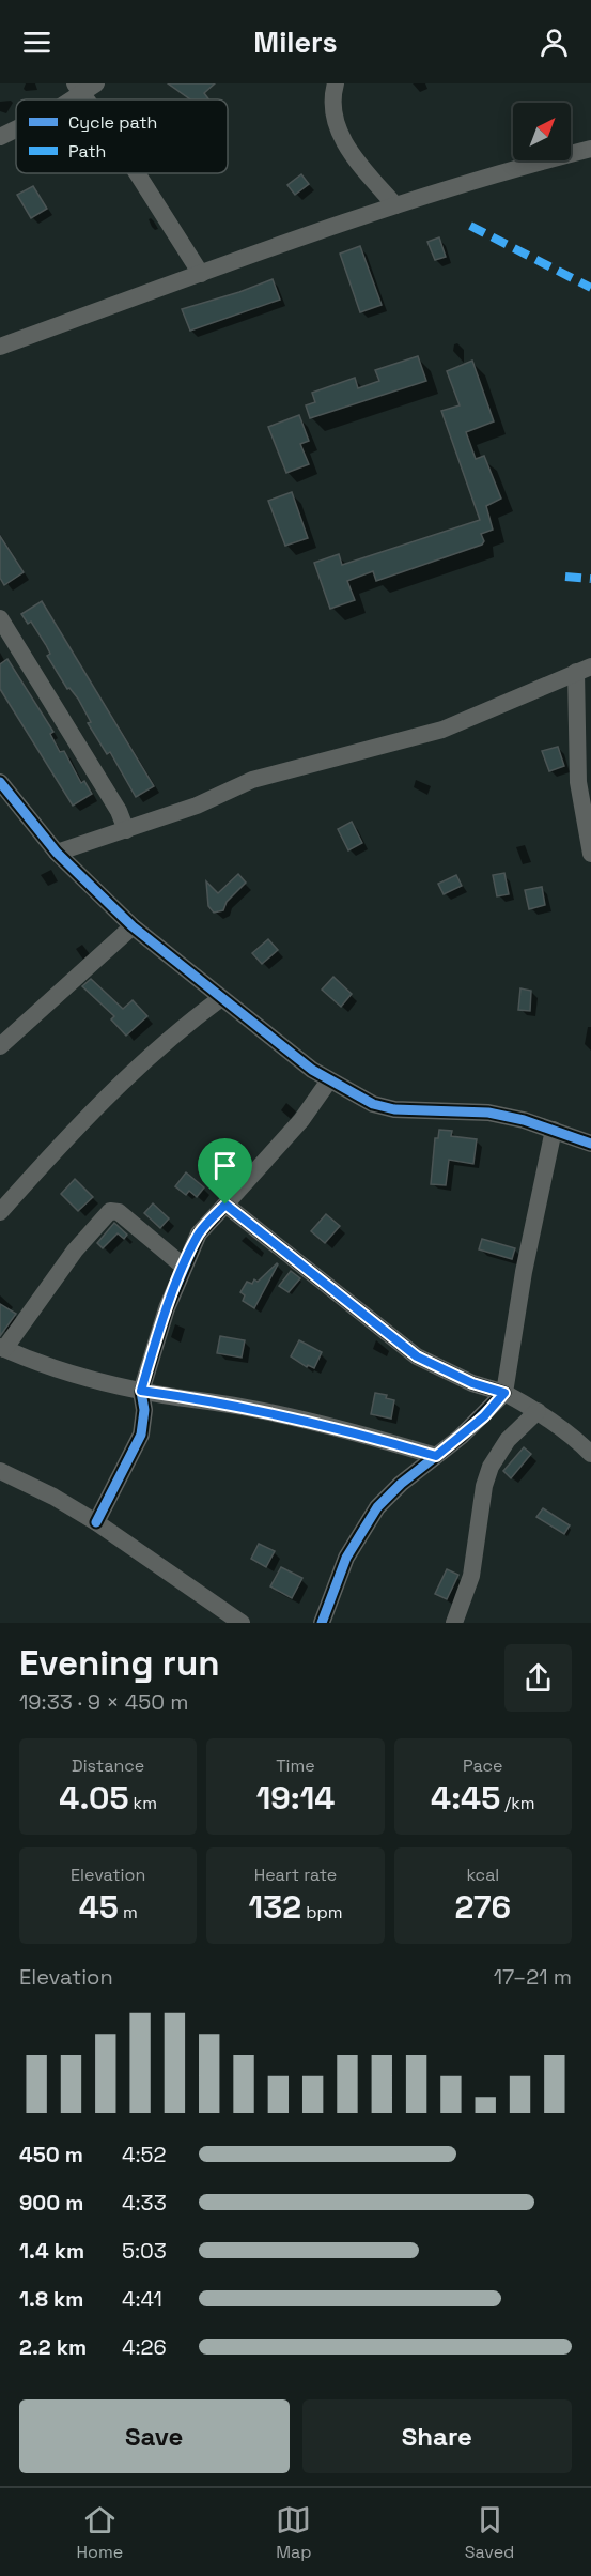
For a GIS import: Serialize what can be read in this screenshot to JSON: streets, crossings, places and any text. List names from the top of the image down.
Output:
{
  "legend": ["Cycle path", "Path"],
  "north": "top right",
  "page": {
    "header": "Milers",
    "heading": ["Evening run", "19:33 · 9 × 450 m"],
    "stats": [
      ["Distance", "4.05 km"],
      ["Time", "19:14"],
      ["Pace", "4:45 /km"],
      ["Elevation", "45 m"],
      ["Heart rate", "132 bpm"],
      ["kcal", "276"]
    ],
    "chart": ["Elevation", "17–21 m"],
    "list": [
      {
        "name": "450 m",
        "note": "4:52"
      },
      {
        "name": "900 m",
        "note": "4:33"
      },
      {
        "name": "1.4 km",
        "note": "5:03"
      },
      {
        "name": "1.8 km",
        "note": "4:41"
      },
      {
        "name": "2.2 km",
        "note": "4:26"
      }
    ],
    "buttons": ["Save", "Share"],
    "tabs": ["Home", "Map", "Saved"]
  }
}
